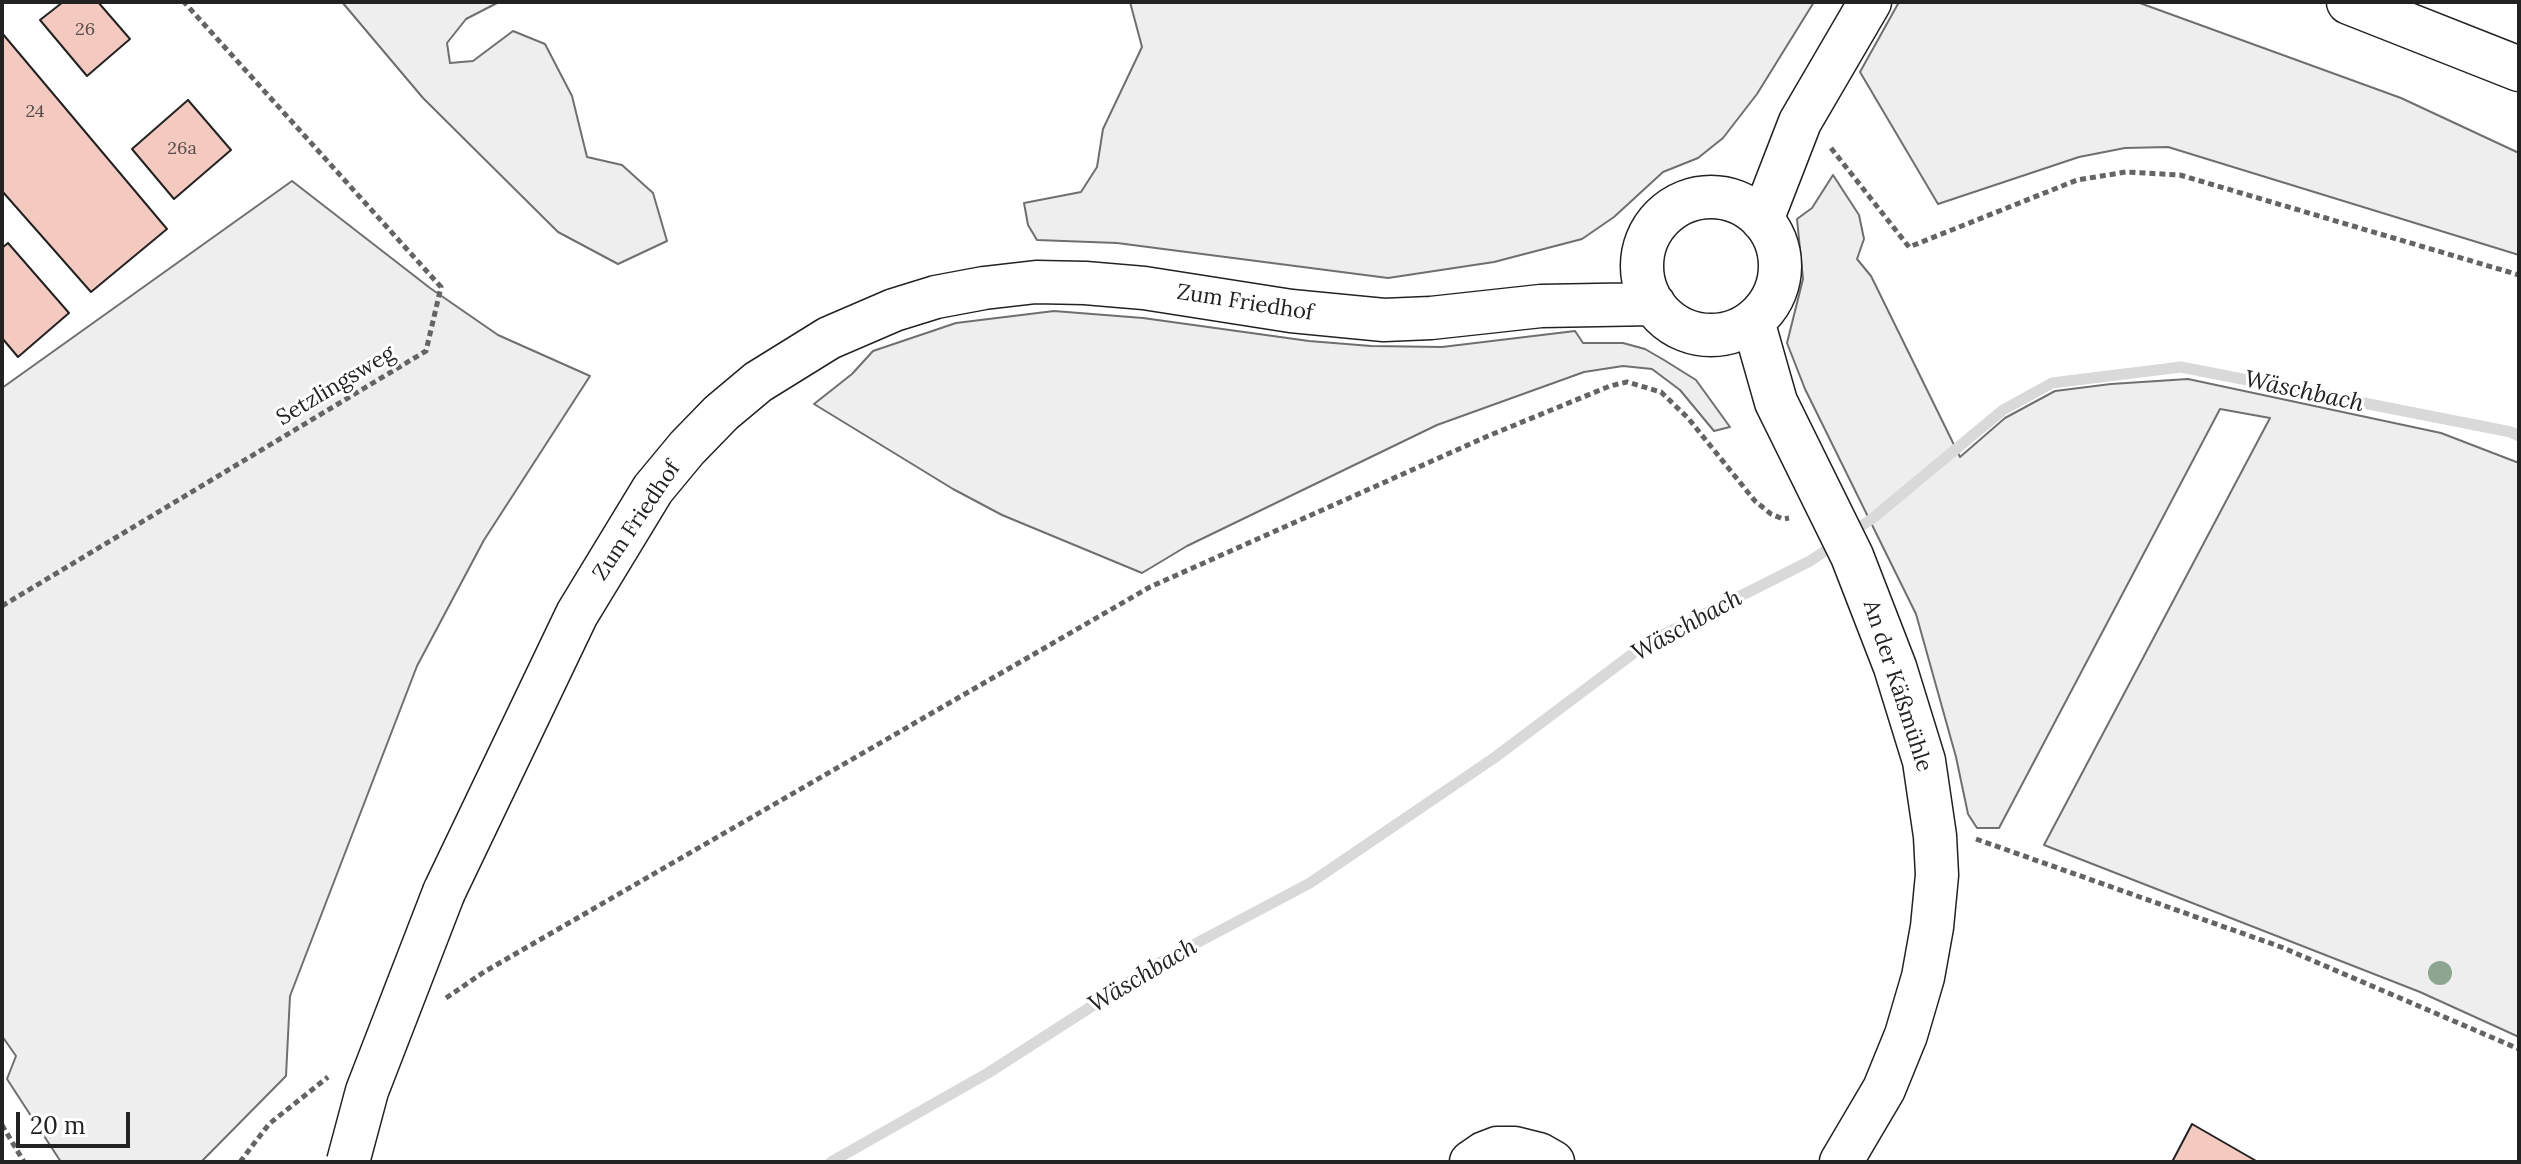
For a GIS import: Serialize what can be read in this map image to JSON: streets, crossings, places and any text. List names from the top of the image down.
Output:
{
  "streets": {
    "street": ["Zum Friedhof", "An der Käßmühle"],
    "path": ["Setzlingsweg"]
  },
  "crossings": [
    ["Zum Friedhof", "An der Käßmühle"]
  ],
  "water": ["Wäschbach"],
  "house_numbers": ["26", "24", "26a"],
  "scale_bar": "20 m"
}
